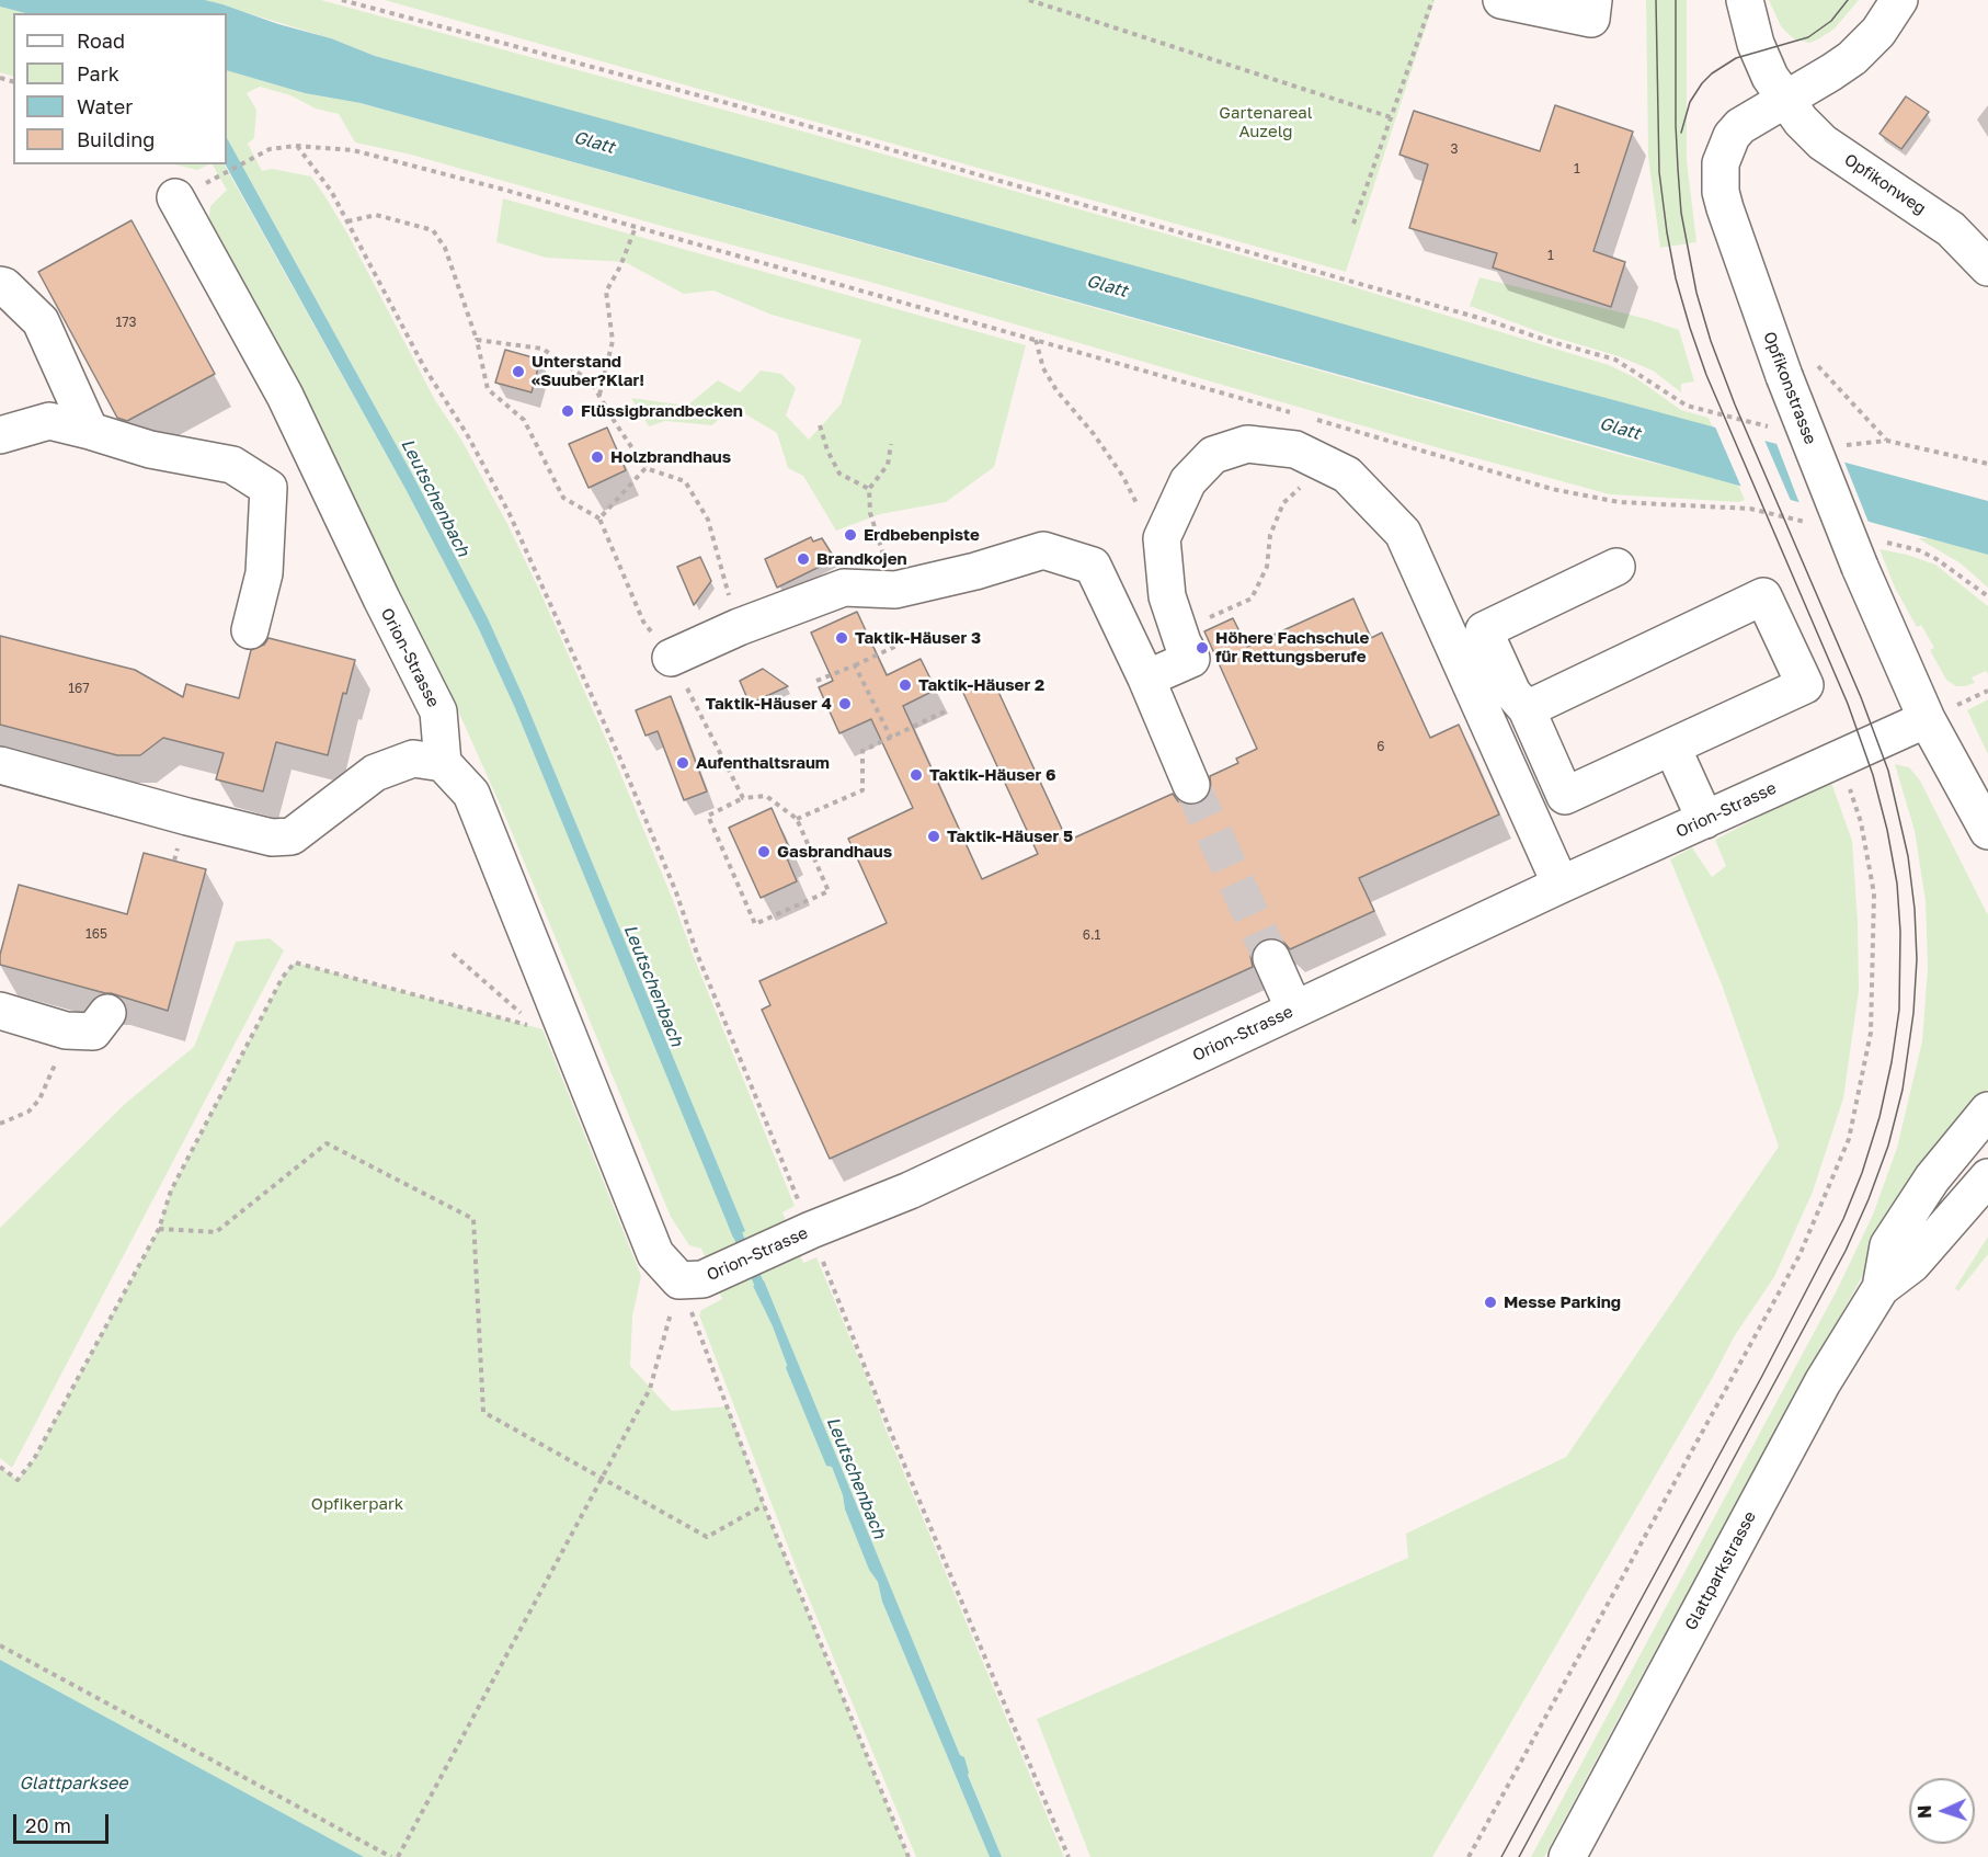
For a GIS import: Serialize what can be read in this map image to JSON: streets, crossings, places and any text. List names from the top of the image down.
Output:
{
  "streets": {
    "street": [
      "Opfikonweg",
      "Opfikonstrasse",
      "Orion-Strasse",
      "Glattparkstrasse"
    ]
  },
  "crossings": [
    ["Opfikonweg", "Opfikonstrasse"],
    ["Opfikonstrasse", "Orion-Strasse"]
  ],
  "water": ["Glatt", "Leutschenbach", "Glattparksee"],
  "parks": ["Gartenareal Auzelg", "Opfikerpark"],
  "places": [
    "Unterstand «Suuber?Klar!",
    "Flüssigbrandbecken",
    "Holzbrandhaus",
    "Erdbebenpiste",
    "Brandkojen",
    "Taktik-Häuser 3",
    "Höhere Fachschule für Rettungsberufe",
    "Taktik-Häuser 2",
    "Taktik-Häuser 4",
    "Aufenthaltsraum",
    "Taktik-Häuser 6",
    "Taktik-Häuser 5",
    "Gasbrandhaus",
    "Messe Parking"
  ],
  "house_numbers": [
    "3",
    "1",
    "1",
    "173",
    "167",
    "6",
    "165",
    "6.1"
  ],
  "legend": [
    "Road",
    "Park",
    "Water",
    "Building"
  ],
  "scale_bar": "20 m",
  "north": "left"
}
